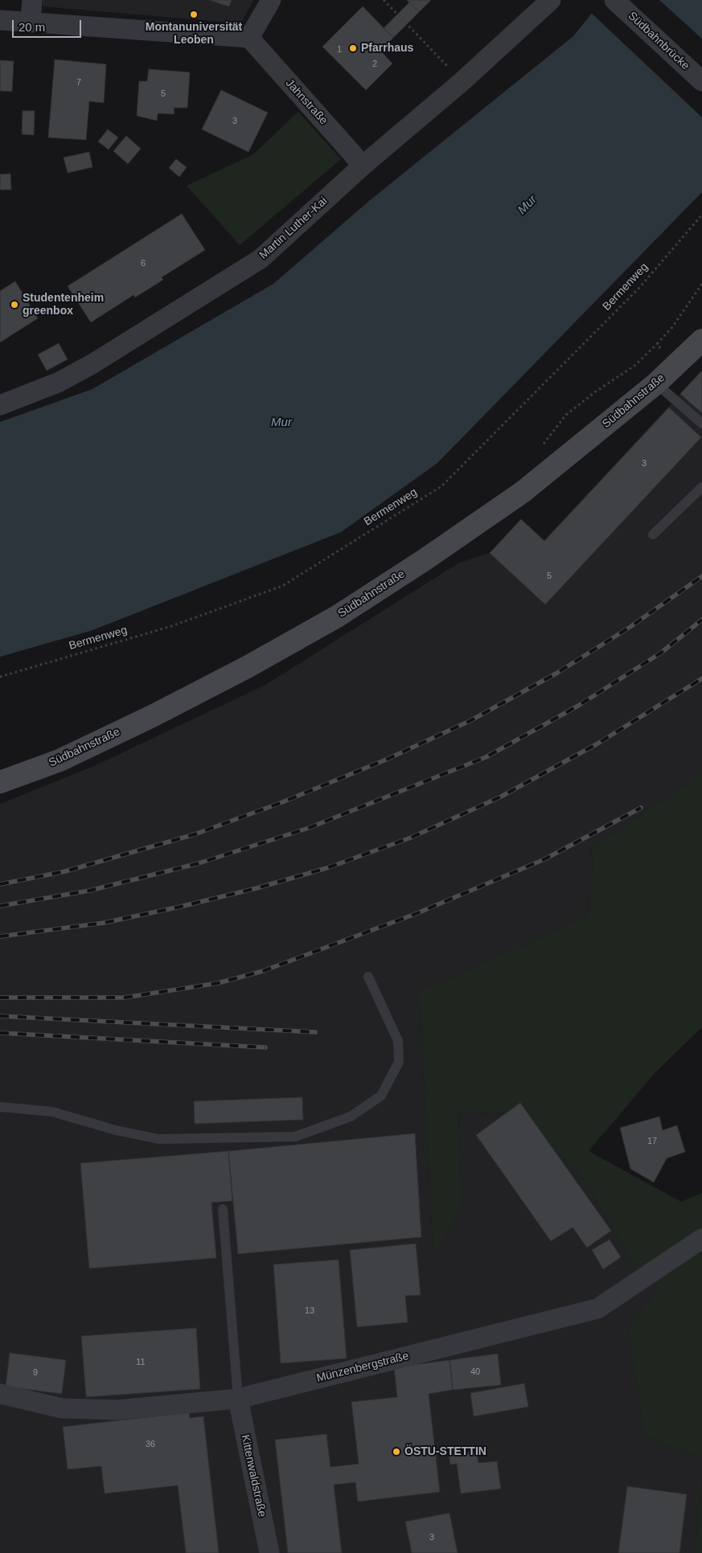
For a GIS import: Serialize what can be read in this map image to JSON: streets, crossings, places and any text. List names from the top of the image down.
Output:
{
  "streets": {
    "main road": ["Südbahnstraße"],
    "street": [
      "Südbahnbrücke",
      "Jahnstraße",
      "Martin Luther-Kai",
      "Münzenbergstraße",
      "Kittenwaldstraße"
    ],
    "path": ["Bermenweg"]
  },
  "crossings": [
    ["Jahnstraße", "Martin Luther-Kai"],
    ["Münzenbergstraße", "Kittenwaldstraße"]
  ],
  "water": ["Mur"],
  "places": [
    "Montanuniversität Leoben",
    "Pfarrhaus",
    "Studentenheim greenbox",
    "ÖSTU-STETTIN"
  ],
  "house_numbers": [
    "1",
    "2",
    "7",
    "5",
    "3",
    "6",
    "3",
    "5",
    "17",
    "13",
    "11",
    "40",
    "9",
    "36",
    "3"
  ],
  "scale_bar": "20 m"
}
